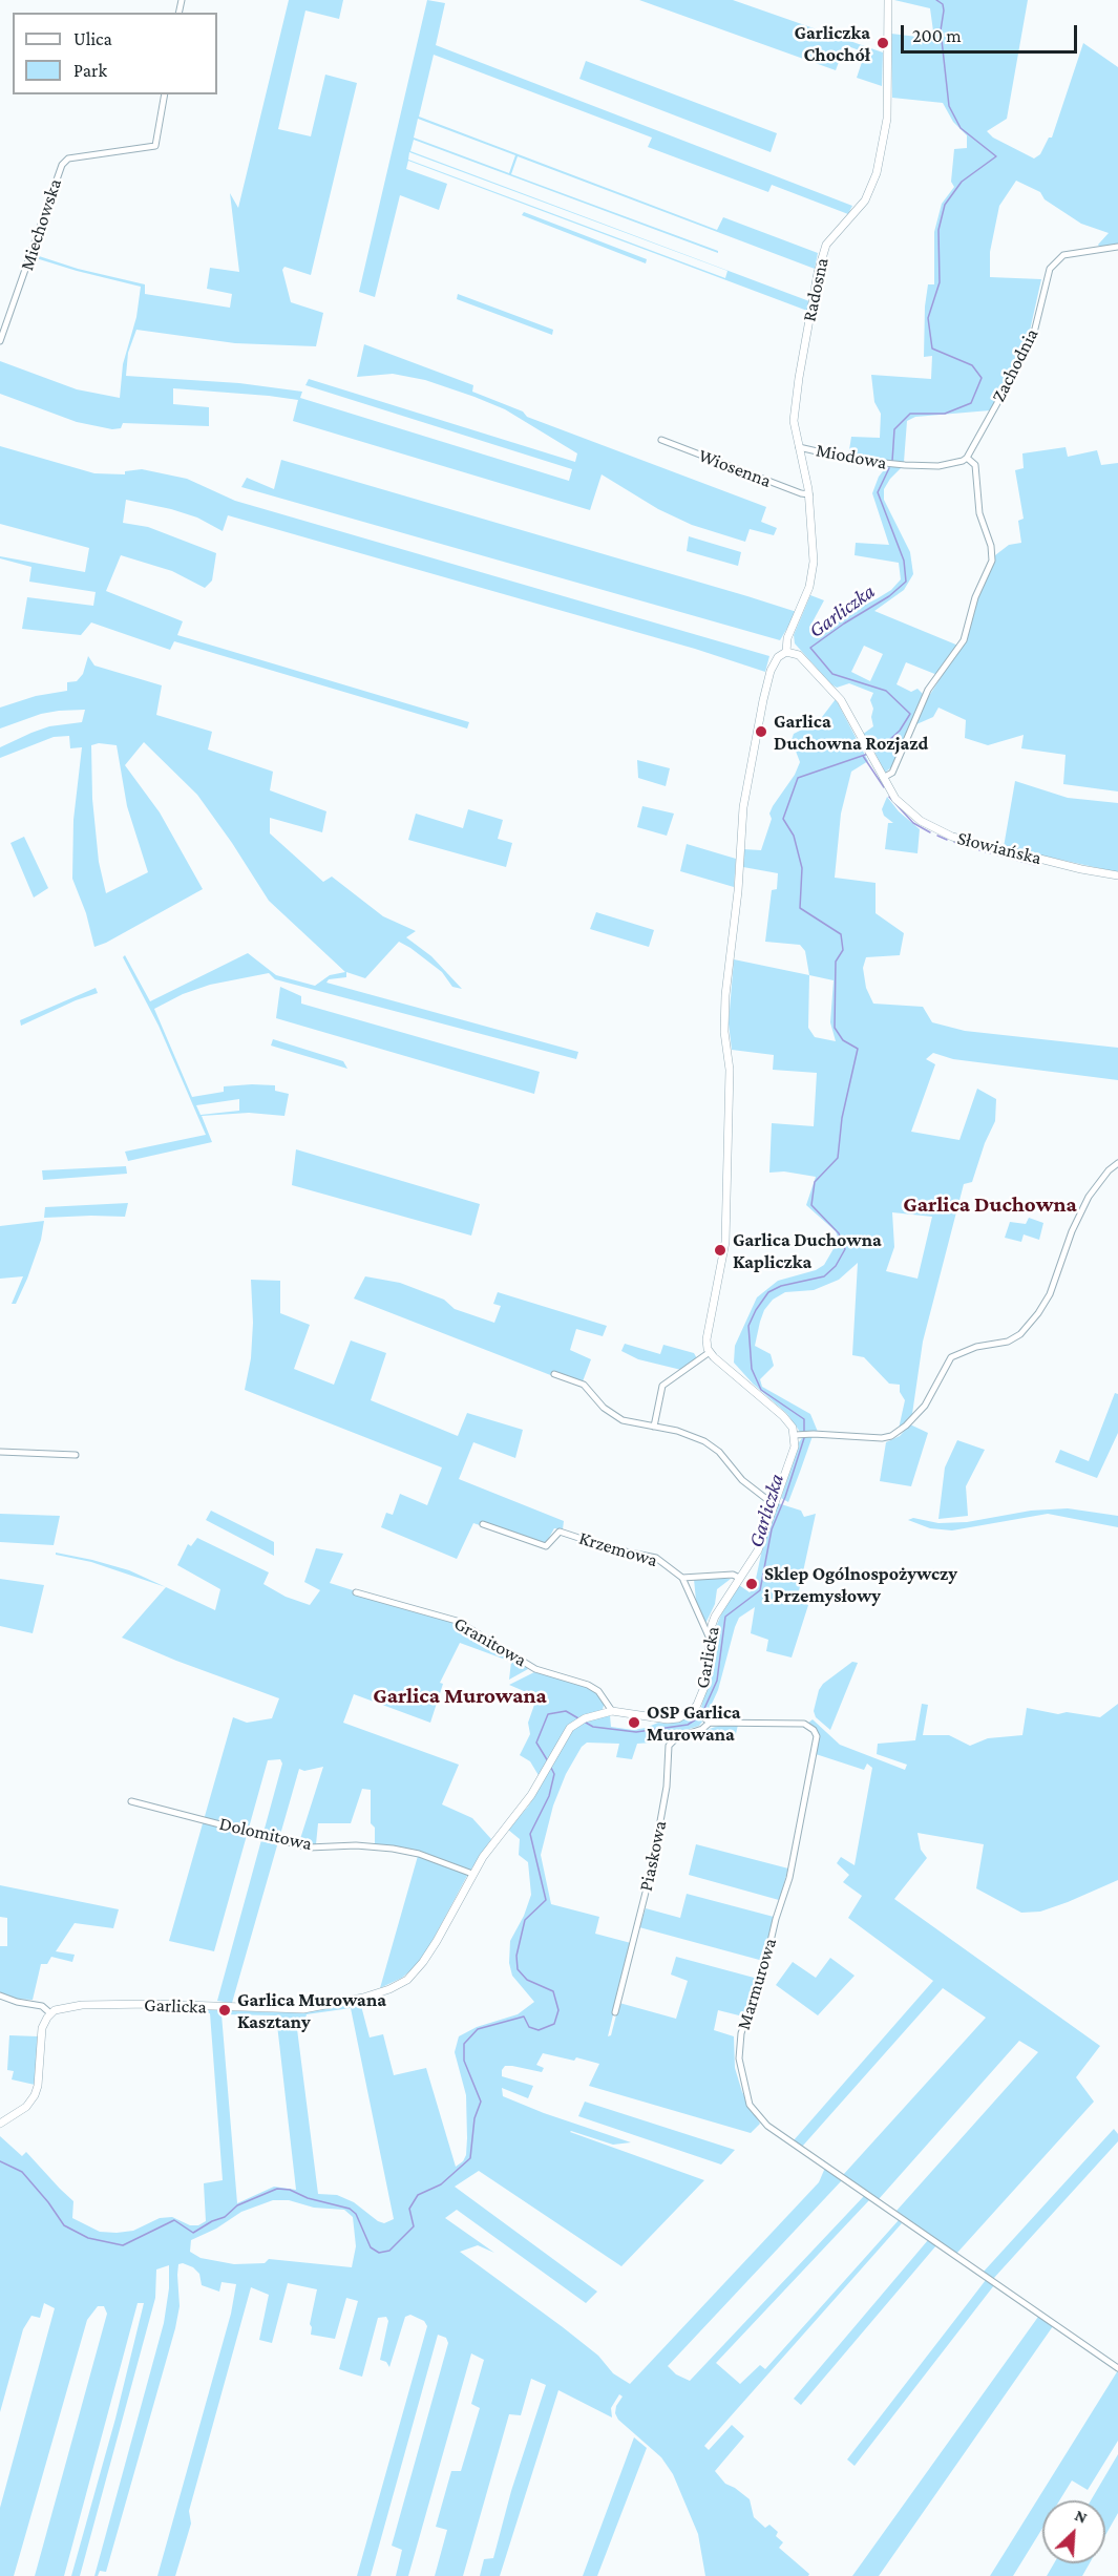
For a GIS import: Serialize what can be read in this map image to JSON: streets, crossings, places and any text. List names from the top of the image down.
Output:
{
  "streets": {
    "street": [
      "Miechowska",
      "Radosna",
      "Zachodnia",
      "Miodowa",
      "Wiosenna",
      "Słowiańska",
      "Krzemowa",
      "Granitowa",
      "Garlicka",
      "Dolomitowa",
      "Piaskowa",
      "Marmurowa"
    ]
  },
  "crossings": [
    ["Radosna", "Miodowa"],
    ["Radosna", "Wiosenna"],
    ["Radosna", "Słowiańska"],
    ["Zachodnia", "Miodowa"],
    ["Krzemowa", "Garlicka"],
    ["Granitowa", "Garlicka"],
    ["Garlicka", "Dolomitowa"],
    ["Piaskowa", "Marmurowa"]
  ],
  "districts": ["Garlica Duchowna", "Garlica Murowana"],
  "water": ["Garliczka"],
  "places": [
    "Garliczka Chochół",
    "Garlica Duchowna Rozjazd",
    "Garlica Duchowna Kapliczka",
    "Sklep Ogólnospożywczy i Przemysłowy",
    "OSP Garlica Murowana",
    "Garlica Murowana Kasztany"
  ],
  "legend": ["Ulica", "Park"],
  "scale_bar": "200 m",
  "north": "top right"
}
